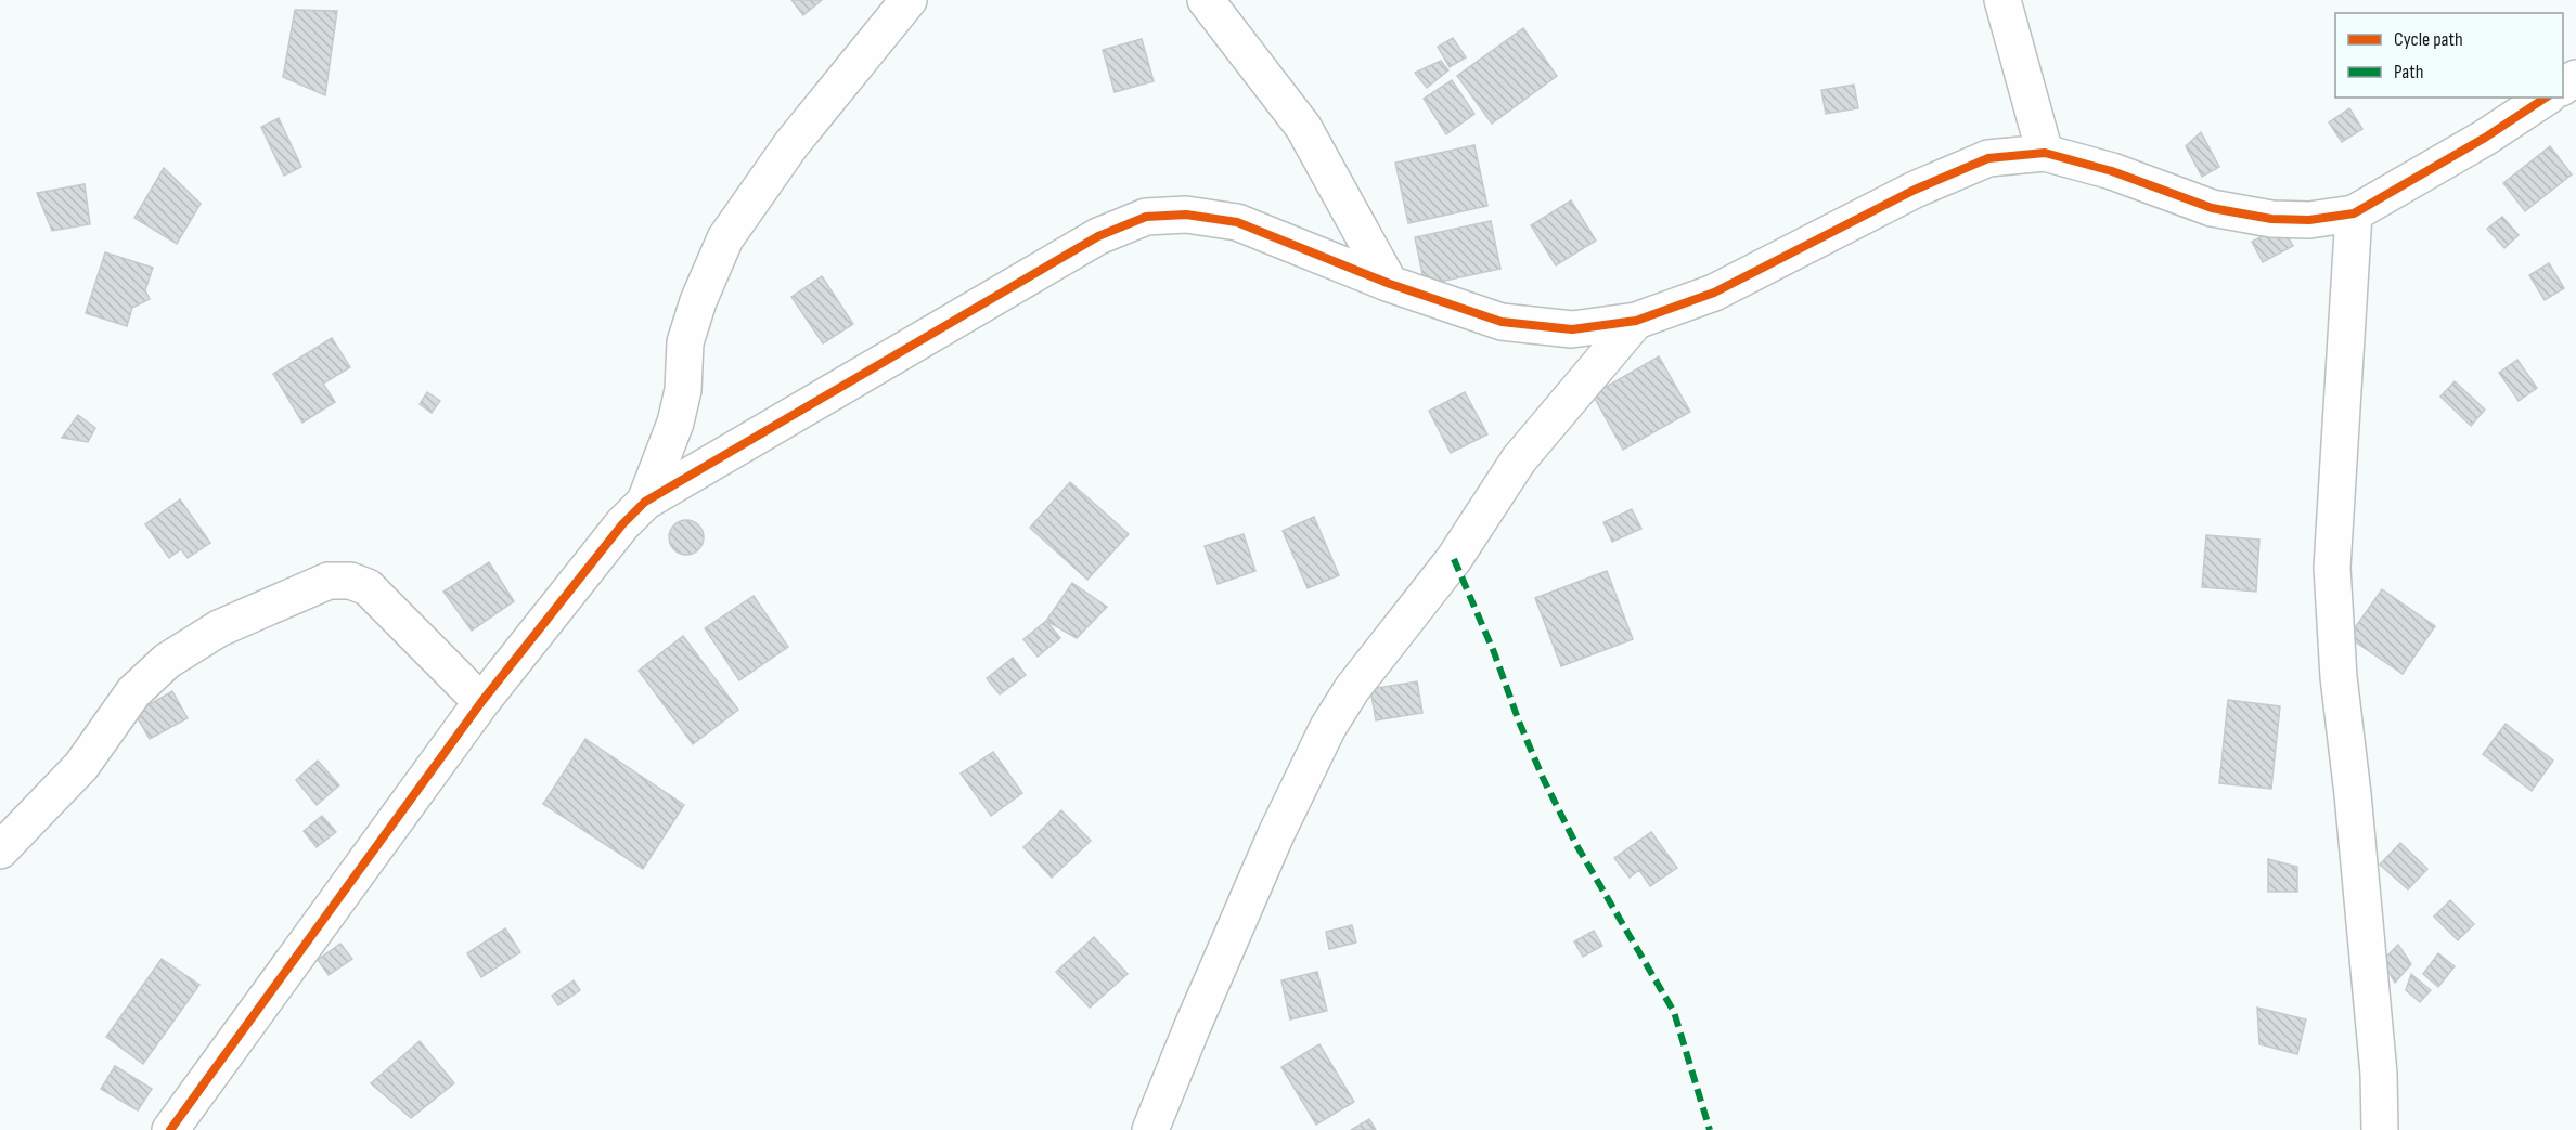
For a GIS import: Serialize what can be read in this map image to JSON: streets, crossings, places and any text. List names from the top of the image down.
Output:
{
  "legend": ["Cycle path", "Path"]
}
